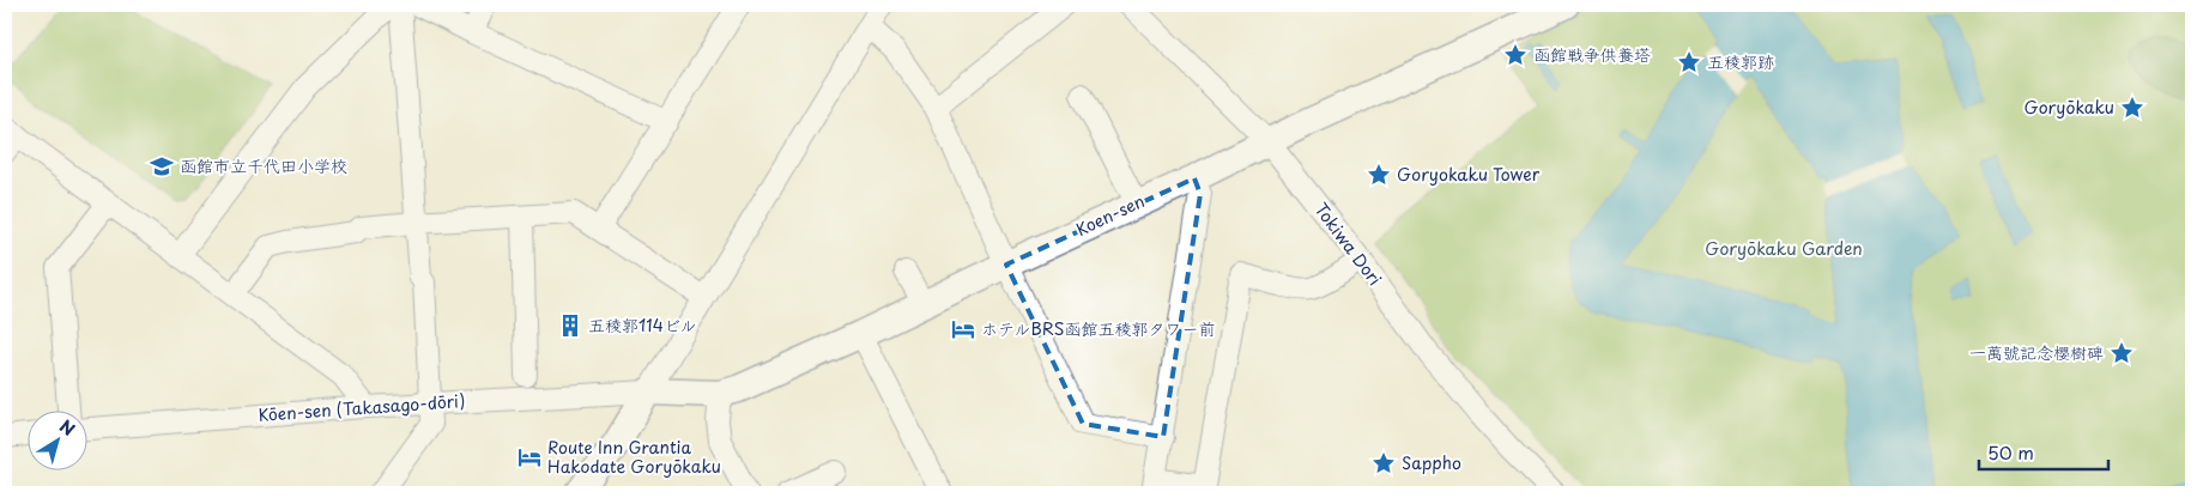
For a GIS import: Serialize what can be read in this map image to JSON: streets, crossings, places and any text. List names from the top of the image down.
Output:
{
  "streets": {
    "main road": ["Koen-sen"],
    "street": ["Tokiwa Dori", "Kōen-sen (Takasago-dōri)"]
  },
  "crossings": [
    ["Koen-sen", "Tokiwa Dori"],
    ["Koen-sen", "Kōen-sen (Takasago-dōri)"]
  ],
  "parks": ["Goryōkaku Garden"],
  "places": {
    "place": [
      "函館戦争供養塔",
      "五稜郭跡",
      "Goryōkaku",
      "Goryokaku Tower",
      "一萬號記念櫻樹碑",
      "Sappho"
    ],
    "school or university": ["函館市立千代田小学校"],
    "building": ["五稜郭114ビル"],
    "hotel": ["ホテルBRS函館五稜郭タワー前", "Route Inn Grantia Hakodate Goryōkaku"]
  },
  "scale_bar": "50 m",
  "north": "top right"
}
